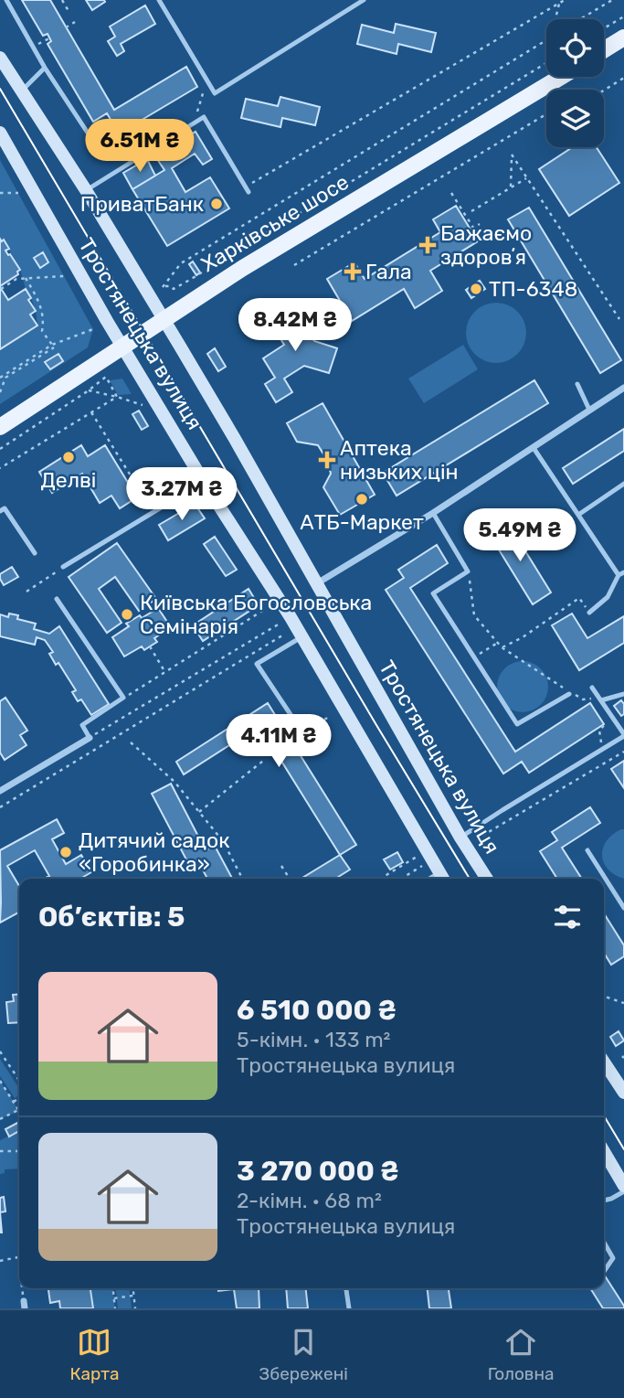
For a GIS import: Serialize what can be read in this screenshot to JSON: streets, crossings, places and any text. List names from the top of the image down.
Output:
{
  "streets": {
    "main road": ["Харківське шосе", "Тростянецька вулиця"]
  },
  "crossings": [
    ["Харківське шосе", "Тростянецька вулиця"]
  ],
  "places": {
    "other": [
      "ПриватБанк",
      "ТП-6348",
      "Делві",
      "АТБ-Маркет",
      "Київська Богословська Семінарія",
      "Дитячий садок «Горобинка»"
    ],
    "health": ["Бажаємо здоровʼя", "Гала", "Аптека низьких цін"]
  },
  "page": {
    "price": [
      "6.51M ₴",
      "8.42M ₴",
      "3.27M ₴",
      "5.49M ₴",
      "4.11M ₴"
    ],
    "heading": "Об’єктів: 5",
    "list": [
      {
        "name": "6 510 000 ₴",
        "note": "5-кімн. · 133 m² · Тростянецька вулиця"
      },
      {
        "name": "3 270 000 ₴",
        "note": "2-кімн. · 68 m² · Тростянецька вулиця"
      }
    ],
    "tabs": ["Карта", "Збережені", "Головна"]
  }
}
